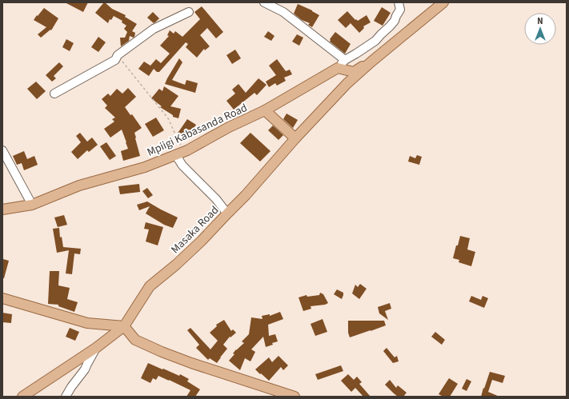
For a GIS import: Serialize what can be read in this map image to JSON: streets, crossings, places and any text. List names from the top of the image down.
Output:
{
  "streets": {
    "main road": ["Mpiigi Kabasanda Road", "Masaka Road"]
  },
  "north": "top"
}
